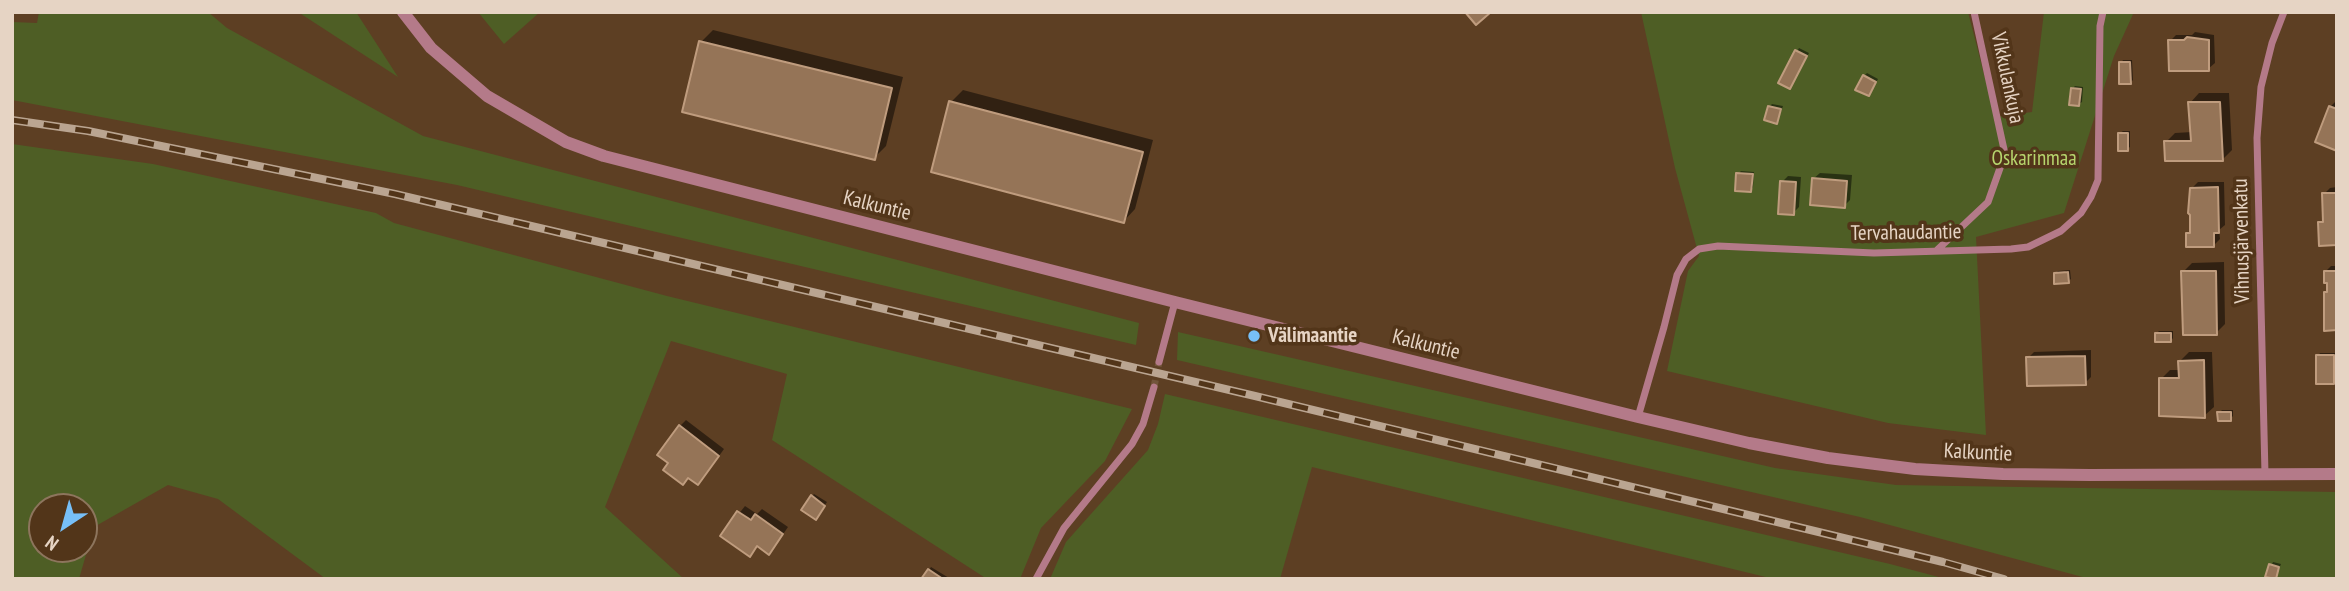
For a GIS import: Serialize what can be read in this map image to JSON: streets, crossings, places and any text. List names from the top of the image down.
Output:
{
  "streets": {
    "street": [
      "Vikkulankuja",
      "Kalkuntie",
      "Tervahaudantie",
      "Vihnusjärvenkatu"
    ]
  },
  "crossings": [
    ["Vikkulankuja", "Tervahaudantie"],
    ["Kalkuntie", "Tervahaudantie"],
    ["Kalkuntie", "Vihnusjärvenkatu"]
  ],
  "parks": ["Oskarinmaa"],
  "places": ["Välimaantie"],
  "north": "bottom left"
}
